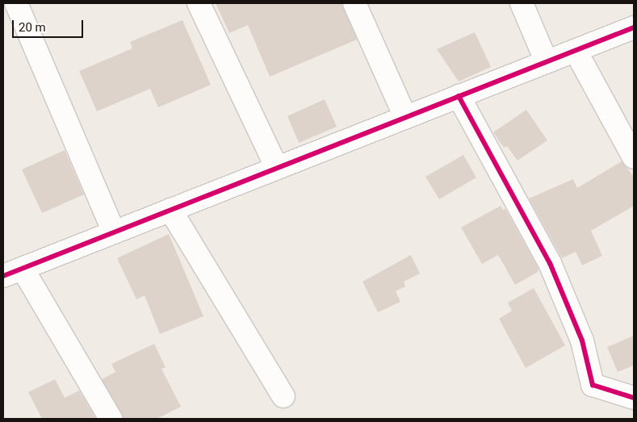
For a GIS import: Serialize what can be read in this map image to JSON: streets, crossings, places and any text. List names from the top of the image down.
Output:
{
  "scale_bar": "20 m"
}
